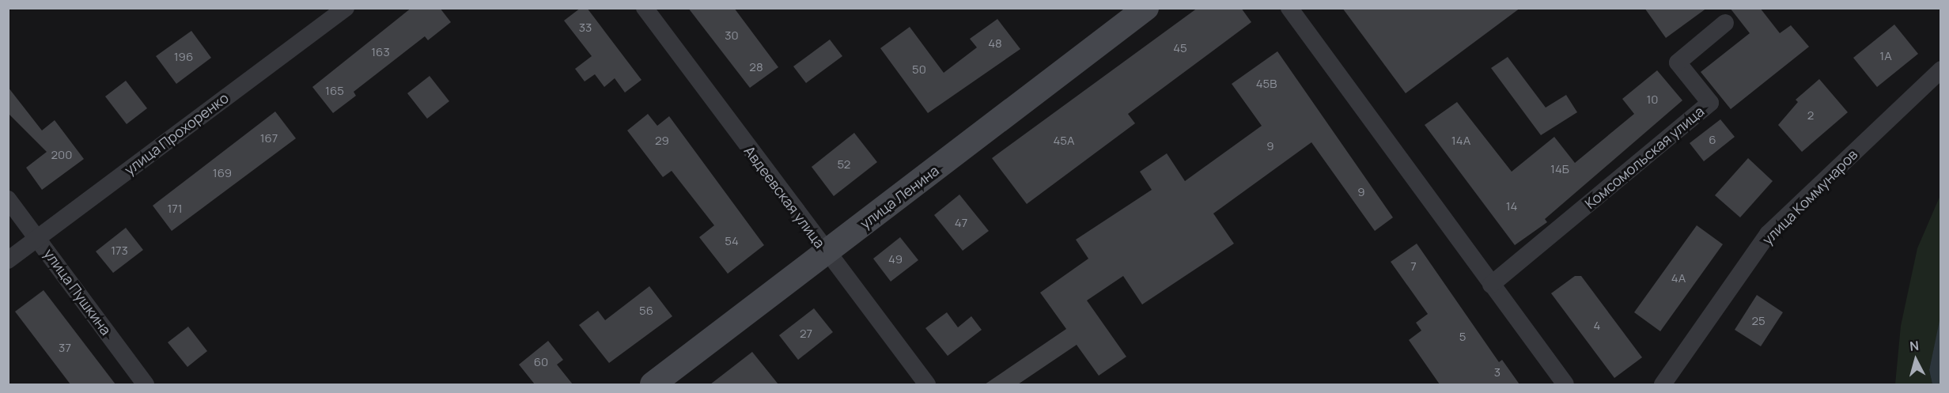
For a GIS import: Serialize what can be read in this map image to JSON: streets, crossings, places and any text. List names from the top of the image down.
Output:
{
  "streets": {
    "main road": ["улица Ленина"],
    "street": [
      "улица Прохоренко",
      "Комсомольская улица",
      "Авдеевская улица",
      "улица Коммунаров",
      "улица Пушкина"
    ]
  },
  "crossings": [
    ["улица Прохоренко", "улица Пушкина"],
    ["Авдеевская улица", "улица Ленина"]
  ],
  "house_numbers": [
    "33",
    "30",
    "48",
    "45",
    "163",
    "1А",
    "196",
    "28",
    "50",
    "45В",
    "165",
    "10",
    "2",
    "167",
    "6",
    "29",
    "45А",
    "14А",
    "9",
    "200",
    "52",
    "14Б",
    "169",
    "9",
    "14",
    "171",
    "47",
    "54",
    "173",
    "49",
    "7",
    "4А",
    "56",
    "25",
    "4",
    "27",
    "5",
    "37",
    "60",
    "3"
  ],
  "north": "top"
}
